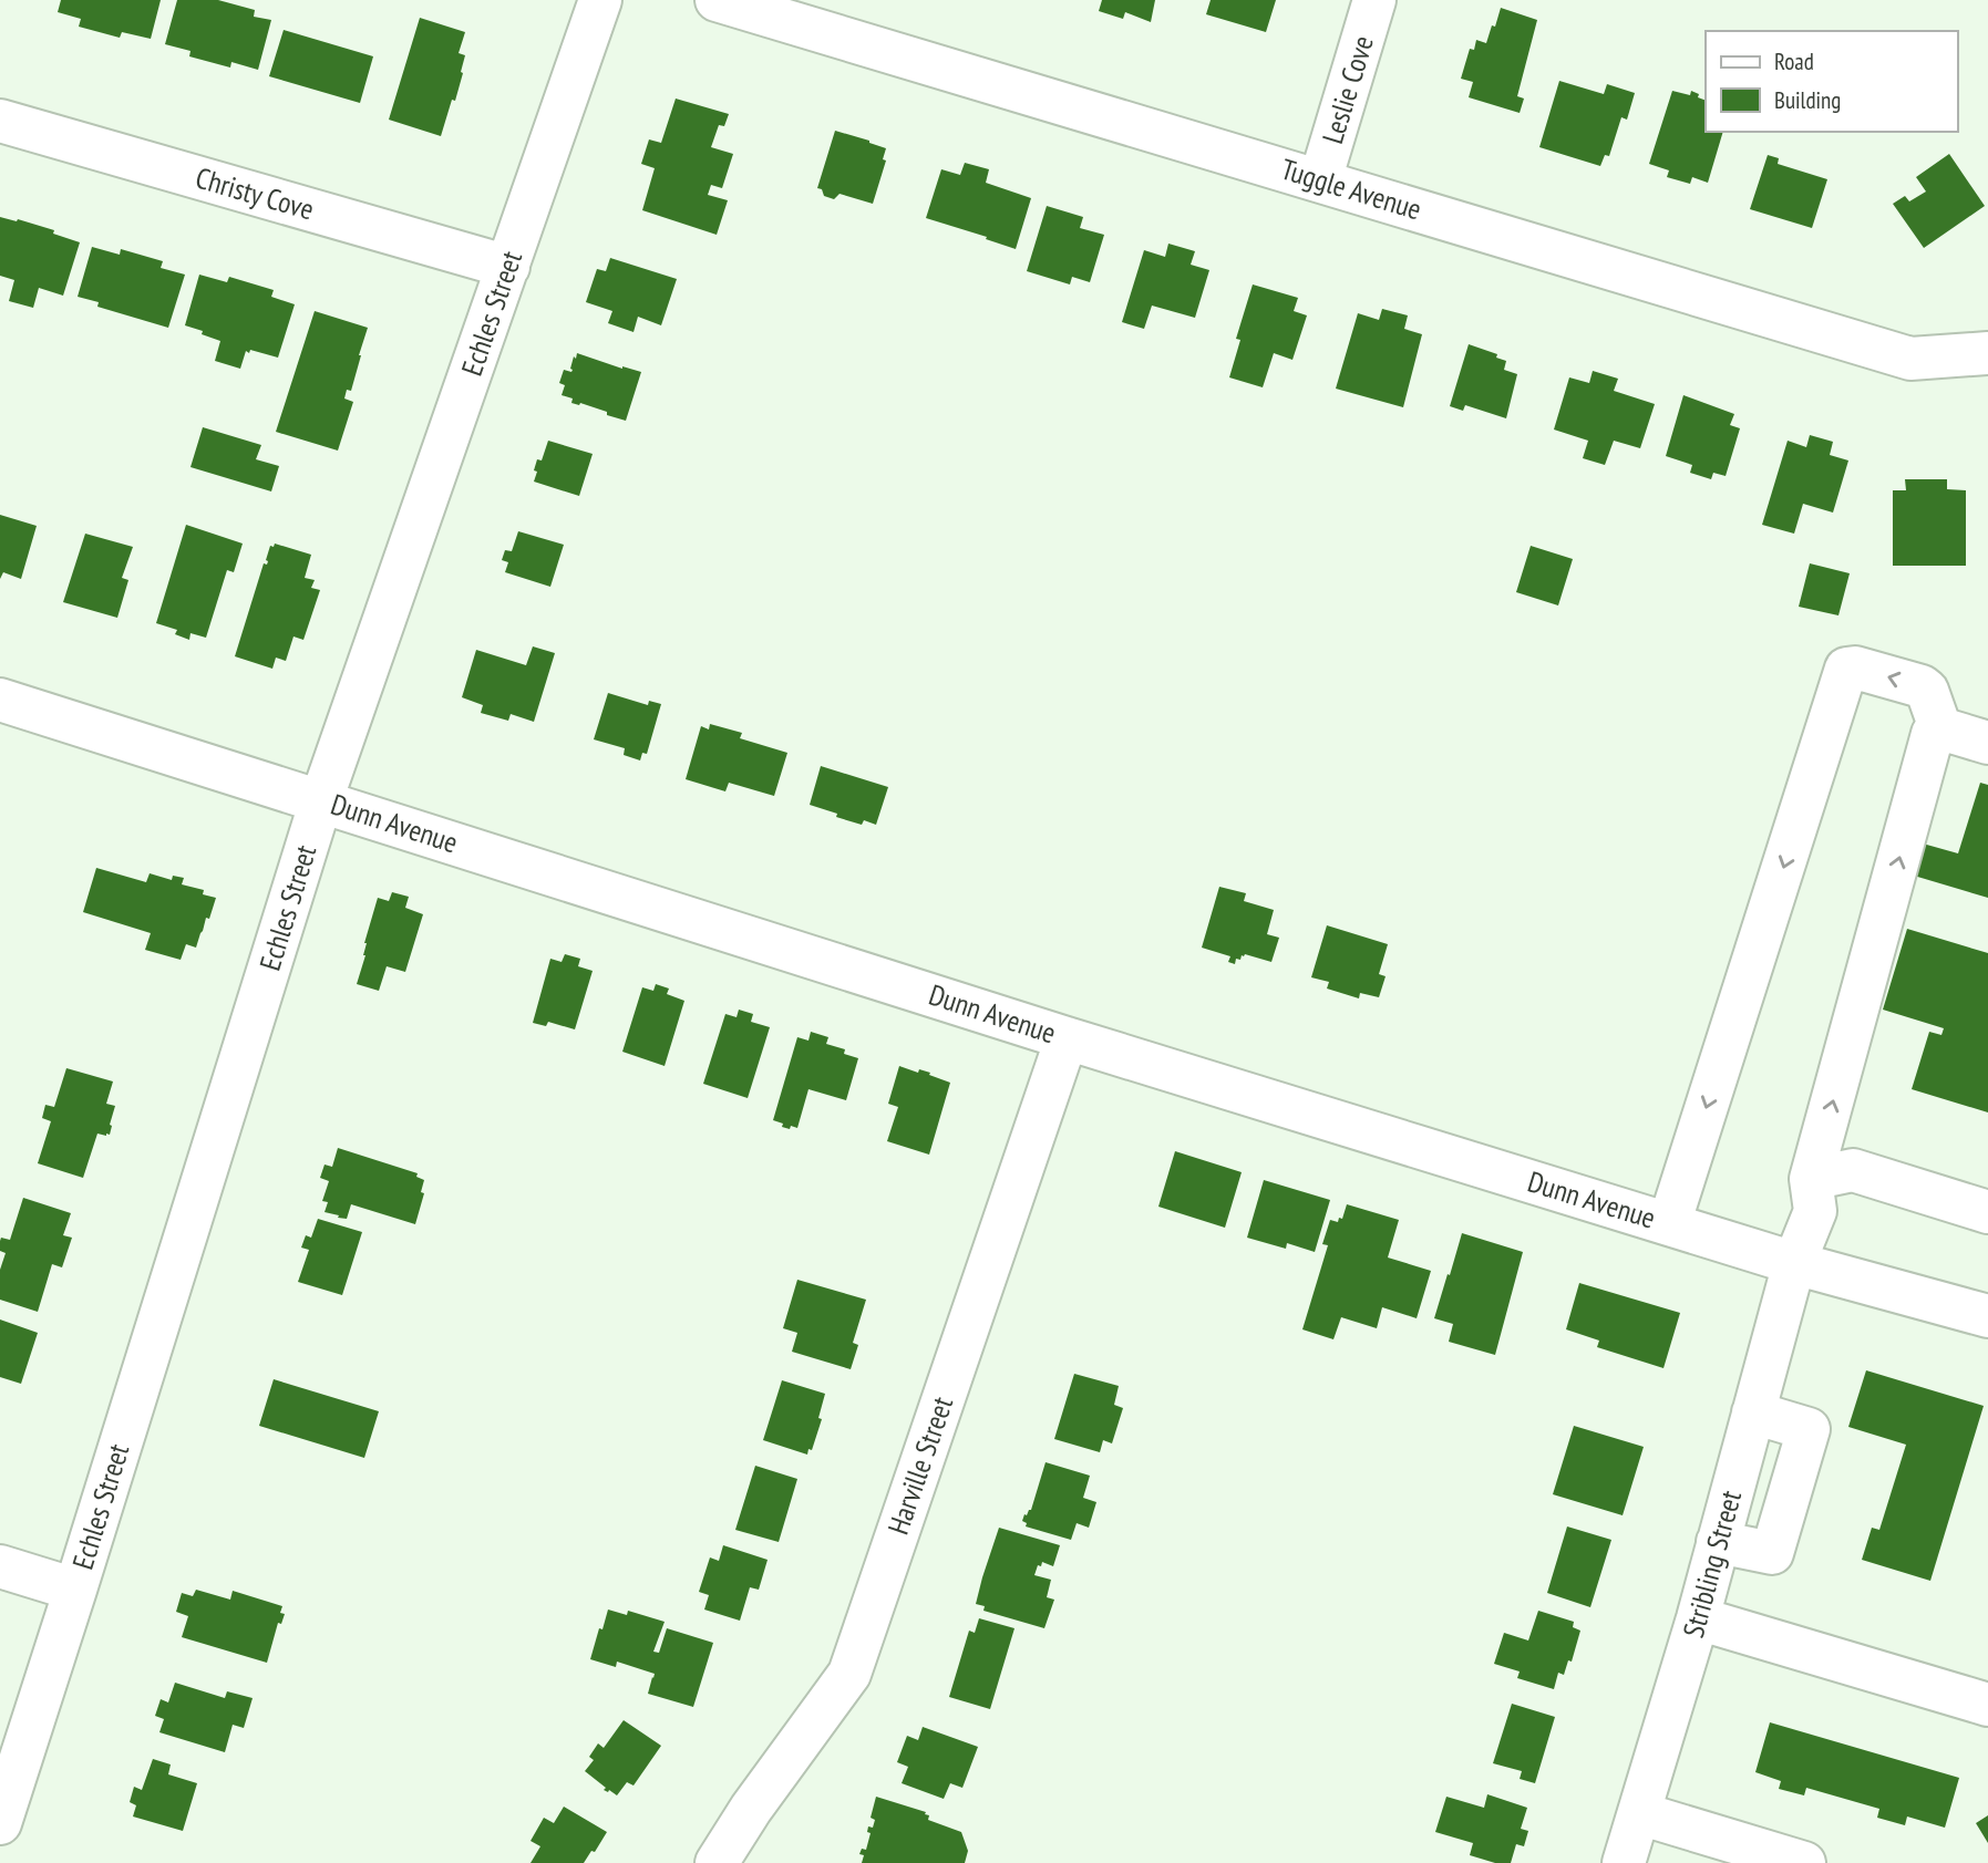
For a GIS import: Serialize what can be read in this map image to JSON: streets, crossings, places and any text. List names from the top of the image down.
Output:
{
  "streets": {
    "street": [
      "Leslie Cove",
      "Tuggle Avenue",
      "Christy Cove",
      "Echles Street",
      "Dunn Avenue",
      "Harville Street",
      "Stribling Street"
    ]
  },
  "crossings": [
    ["Leslie Cove", "Tuggle Avenue"],
    ["Christy Cove", "Echles Street"],
    ["Echles Street", "Dunn Avenue"],
    ["Dunn Avenue", "Harville Street"],
    ["Dunn Avenue", "Stribling Street"]
  ],
  "one_way": ["Stribling Street"],
  "legend": ["Road", "Building"]
}
